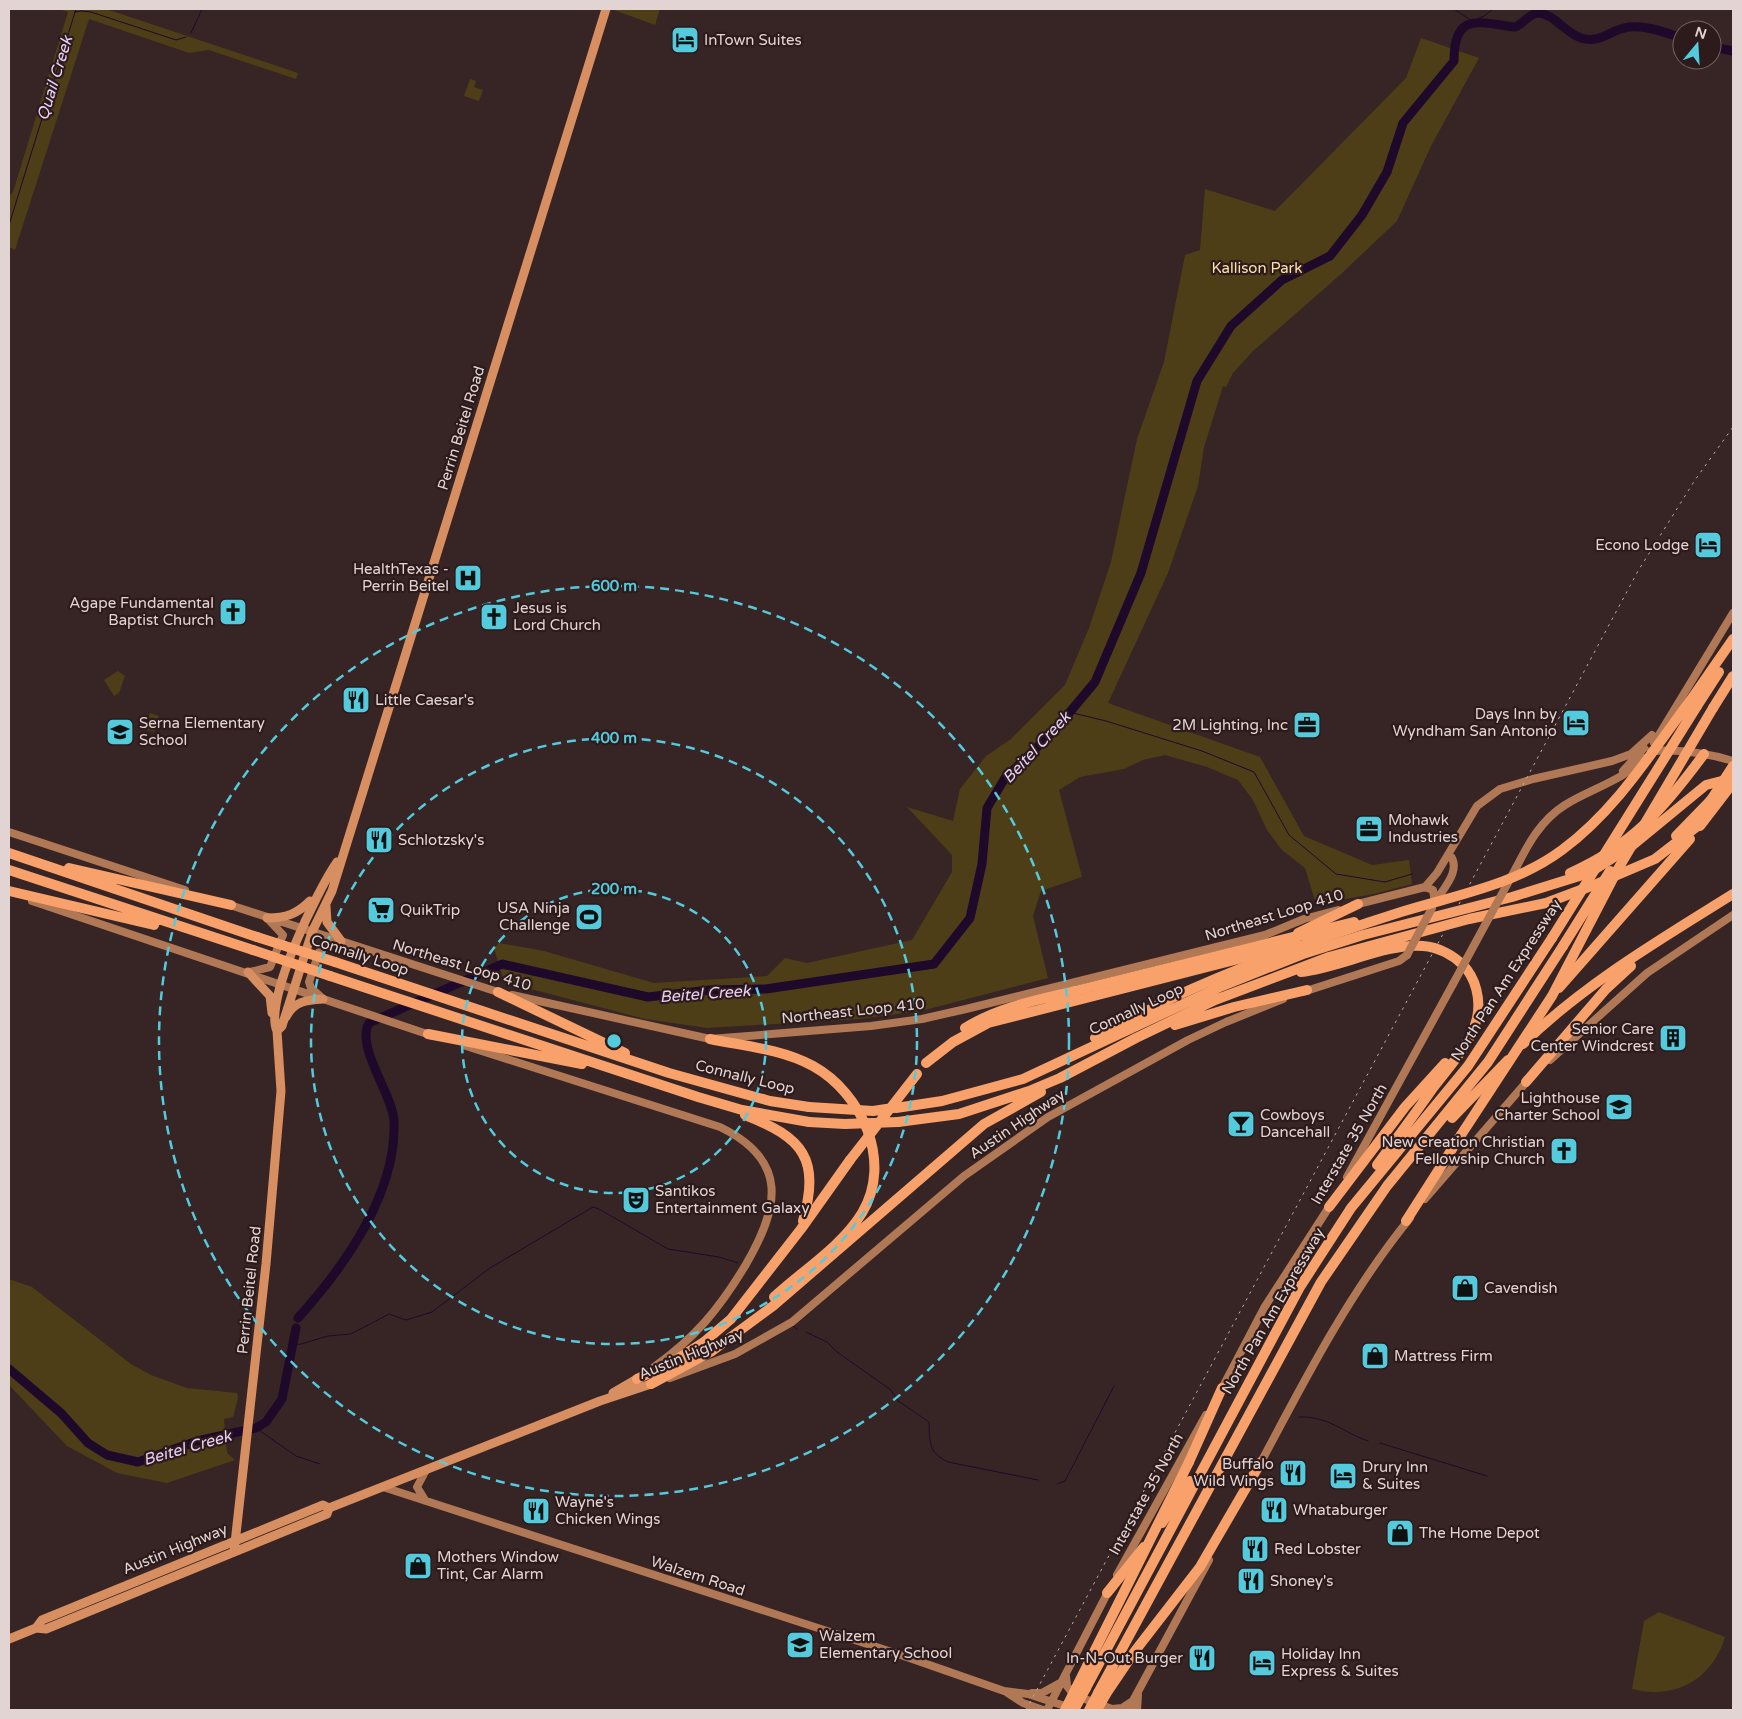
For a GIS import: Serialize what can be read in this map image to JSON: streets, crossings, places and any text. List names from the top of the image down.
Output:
{
  "streets": {
    "highway": ["Connally Loop", "North Pan Am Expressway"],
    "main road": [
      "Perrin Beitel Road",
      "Northeast Loop 410",
      "Austin Highway",
      "Interstate 35 North",
      "Walzem Road"
    ]
  },
  "crossings": [
    ["Perrin Beitel Road", "Northeast Loop 410"],
    ["Perrin Beitel Road", "Austin Highway"],
    ["Austin Highway", "Walzem Road"],
    ["Interstate 35 North", "Walzem Road"]
  ],
  "water": ["Quail Creek", "Beitel Creek"],
  "parks": ["Kallison Park"],
  "places": {
    "hotel": [
      "InTown Suites",
      "Econo Lodge",
      "Days Inn by Wyndham San Antonio",
      "Drury Inn & Suites",
      "Holiday Inn Express & Suites"
    ],
    "hospital": ["HealthTexas - Perrin Beitel"],
    "church": ["Agape Fundamental Baptist Church", "Jesus is Lord Church", "New Creation Christian Fellowship Church"],
    "restaurant": [
      "Little Caesar's",
      "Schlotzsky's",
      "Buffalo Wild Wings",
      "Whataburger",
      "Wayne's Chicken Wings",
      "Red Lobster",
      "Shoney's",
      "In-N-Out Burger"
    ],
    "office": ["2M Lighting, Inc", "Mohawk Industries"],
    "school or university": ["Serna Elementary School", "Lighthouse Charter School", "Walzem Elementary School"],
    "supermarket": ["QuikTrip"],
    "sports": ["USA Ninja Challenge"],
    "building": ["Senior Care Center Windcrest"],
    "bar": ["Cowboys Dancehall"],
    "theatre": ["Santikos Entertainment Galaxy"],
    "shop": [
      "Cavendish",
      "Mattress Firm",
      "The Home Depot",
      "Mothers Window Tint, Car Alarm"
    ]
  },
  "north": "top",
  "rings": ["600 m", "400 m", "200 m"]
}
